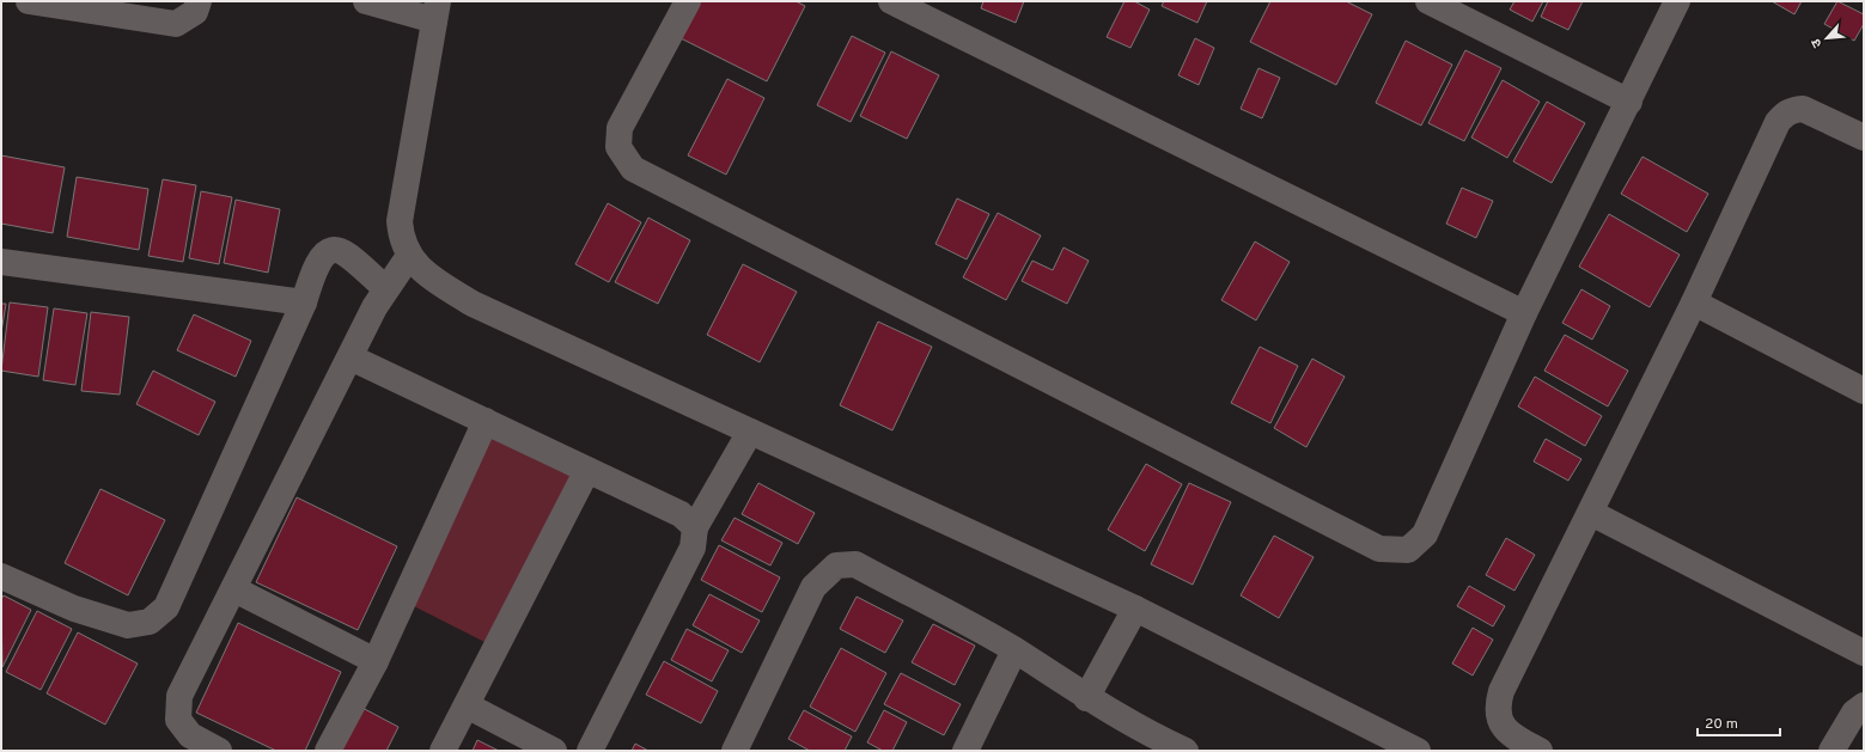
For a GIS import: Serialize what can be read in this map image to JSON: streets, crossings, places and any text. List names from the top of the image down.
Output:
{
  "scale_bar": "20 m",
  "north": "bottom left"
}
